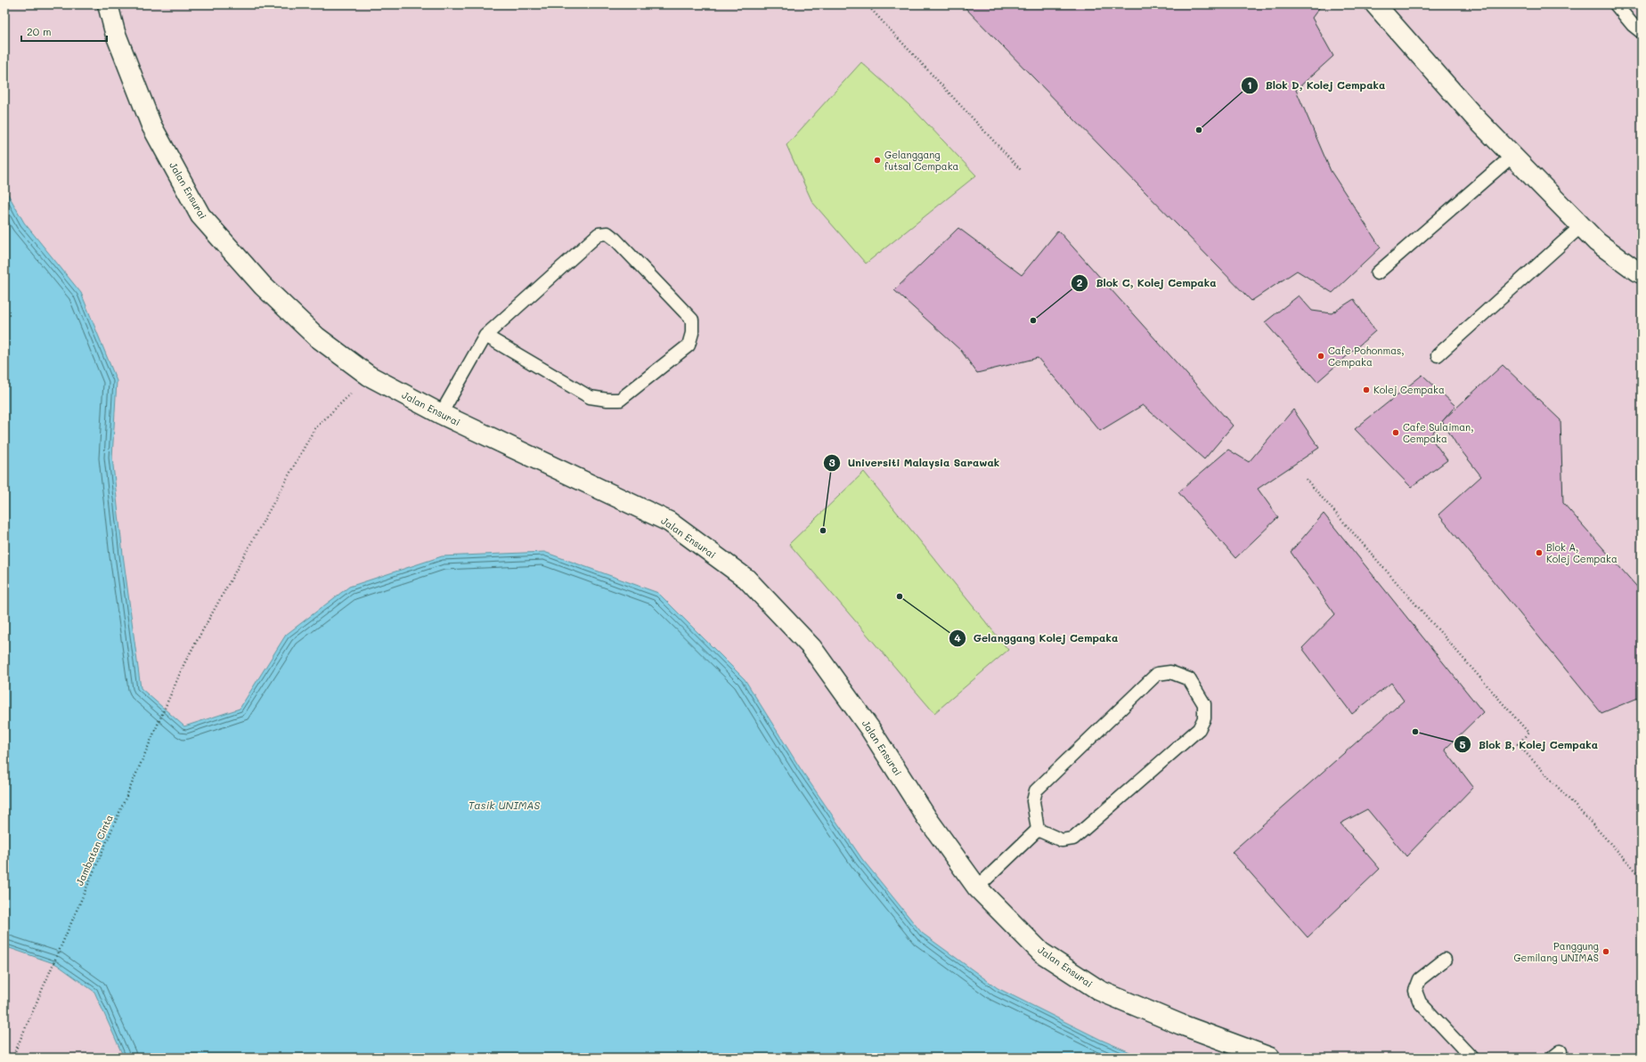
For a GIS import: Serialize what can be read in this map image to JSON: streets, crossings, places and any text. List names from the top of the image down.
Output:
{
  "streets": {
    "street": ["Jalan Ensurai"],
    "path": ["Jambatan Cinta"]
  },
  "crossings": [
    ["Jalan Ensurai", "Jambatan Cinta"]
  ],
  "water": ["Tasik UNIMAS"],
  "places": [
    "Blok D, Kolej Cempaka",
    "Gelanggang futsal Cempaka",
    "Blok C, Kolej Cempaka",
    "Cafe Pohonmas, Cempaka",
    "Kolej Cempaka",
    "Cafe Sulaiman, Cempaka",
    "Universiti Malaysia Sarawak",
    "Blok A, Kolej Cempaka",
    "Gelanggang Kolej Cempaka",
    "Blok B, Kolej Cempaka",
    "Panggung Gemilang UNIMAS"
  ],
  "scale_bar": "20 m"
}
